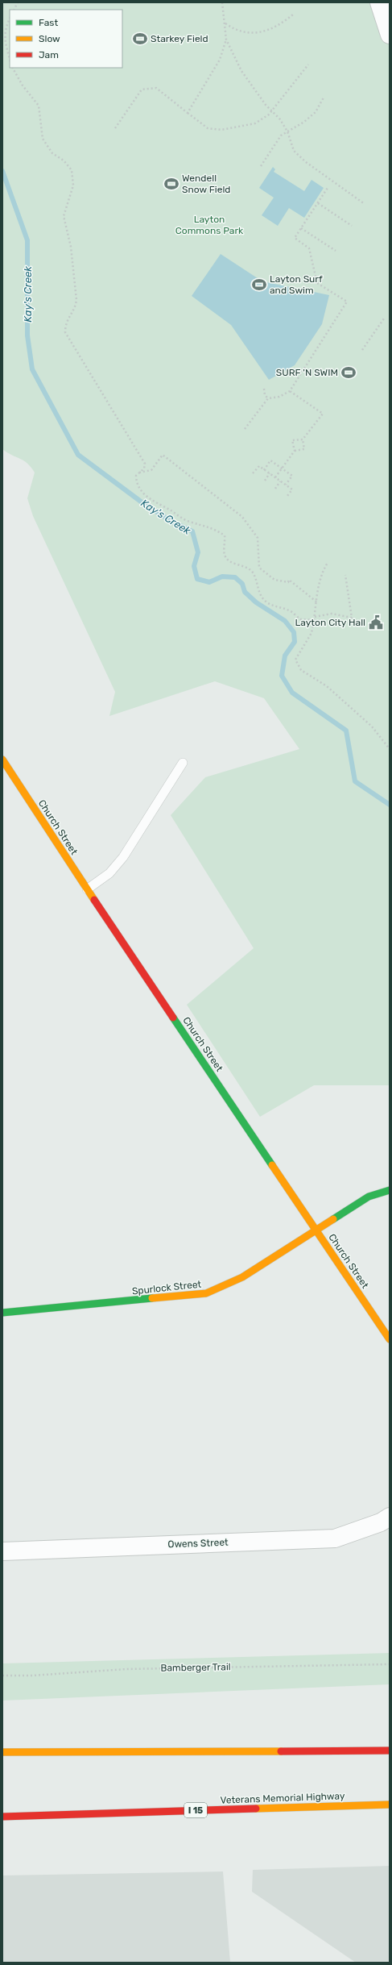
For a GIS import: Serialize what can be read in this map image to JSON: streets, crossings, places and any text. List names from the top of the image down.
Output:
{
  "streets": {
    "main road": [
      "Church Street",
      "Spurlock Street",
      "Veterans Memorial Highway",
      "I 15"
    ],
    "street": ["Owens Street"],
    "path": ["Bamberger Trail"]
  },
  "crossings": [
    ["Church Street", "Spurlock Street"]
  ],
  "water": ["Kay's Creek"],
  "parks": ["Layton Commons Park"],
  "places": {
    "sports": [
      "Starkey Field",
      "Wendell Snow Field",
      "Layton Surf and Swim",
      "SURF 'N SWIM"
    ],
    "public building": ["Layton City Hall"]
  },
  "legend": ["Fast", "Slow", "Jam"]
}
